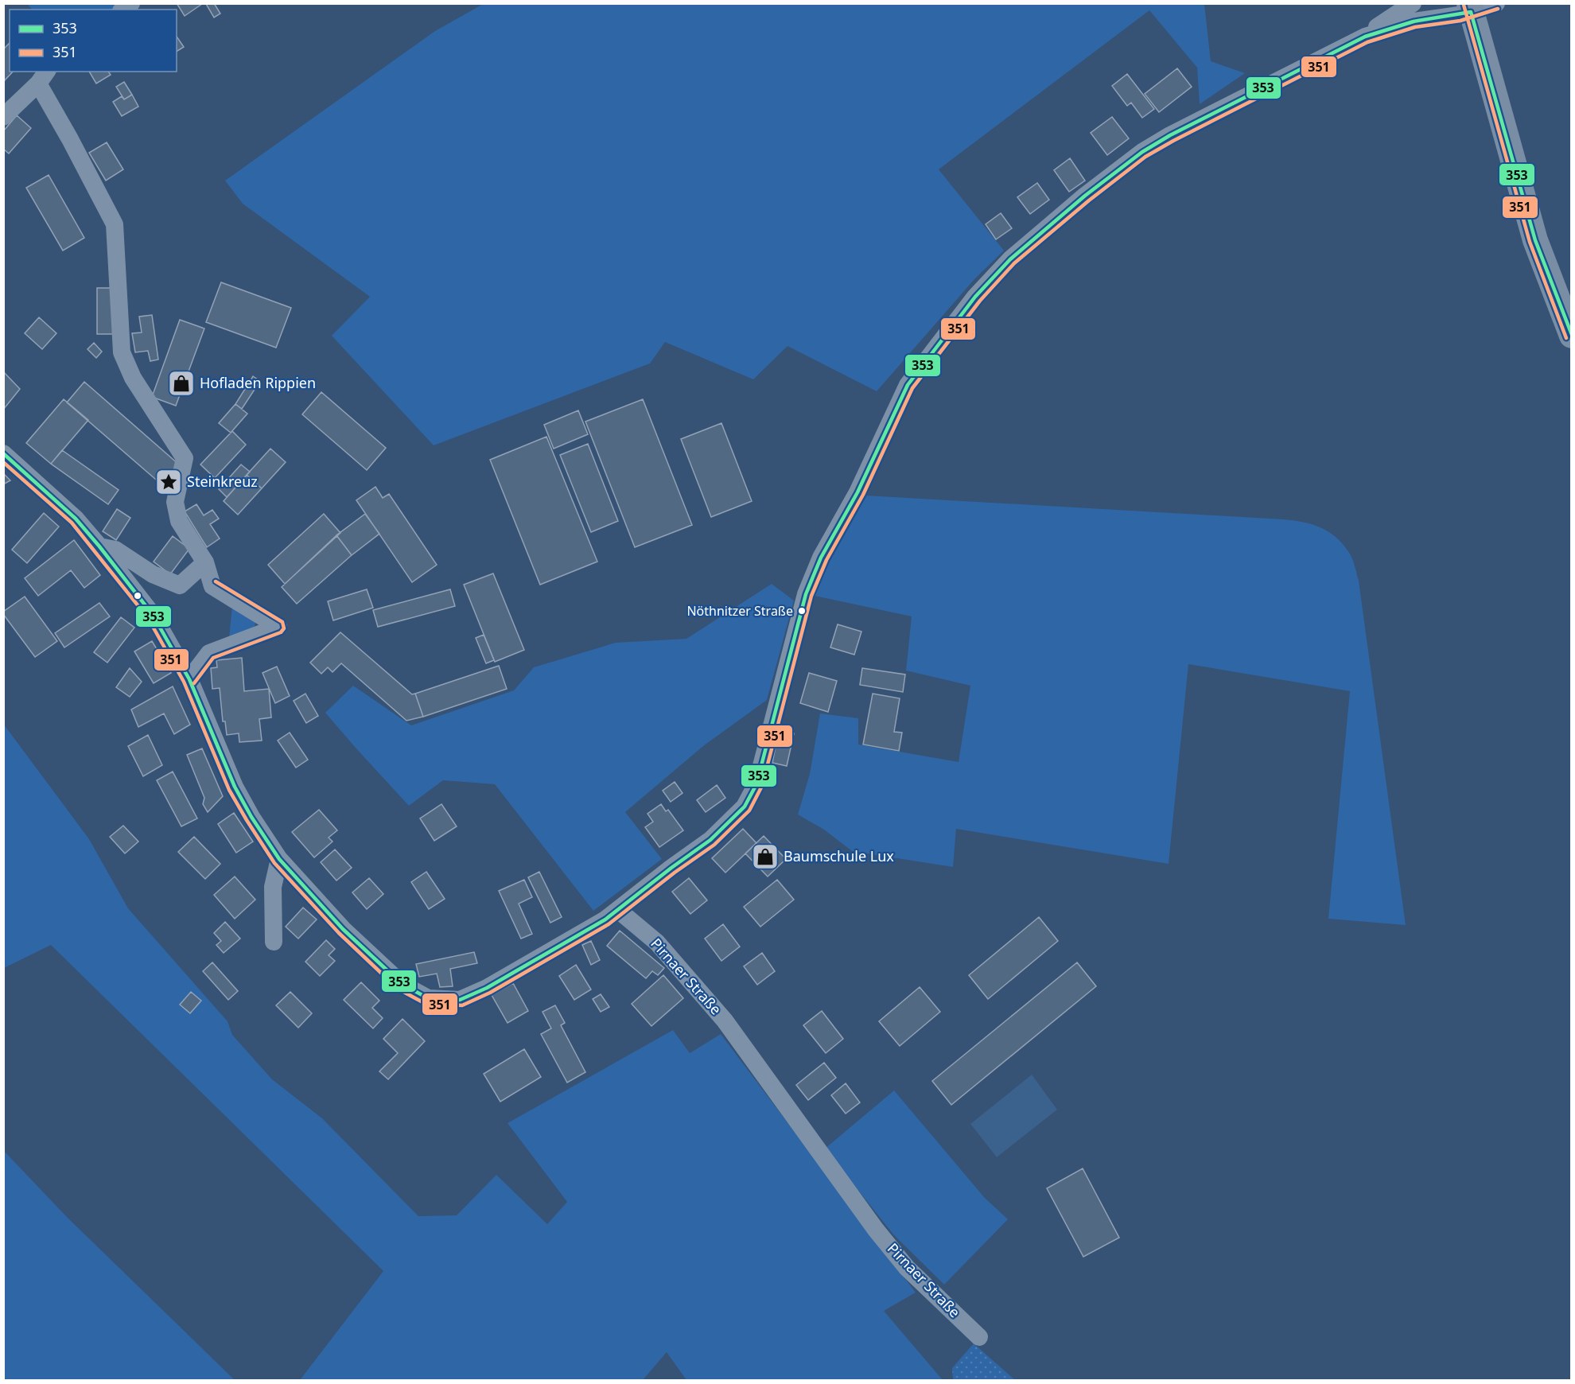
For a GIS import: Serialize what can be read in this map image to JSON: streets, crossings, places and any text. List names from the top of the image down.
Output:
{
  "streets": {
    "street": ["Pirnaer Straße"]
  },
  "places": {
    "shop": ["Hofladen Rippien", "Baumschule Lux"],
    "place": ["Steinkreuz"],
    "other": ["Nöthnitzer Straße"]
  },
  "lines": ["transit line 351", "transit line 353"],
  "legend": ["353", "351"]
}
